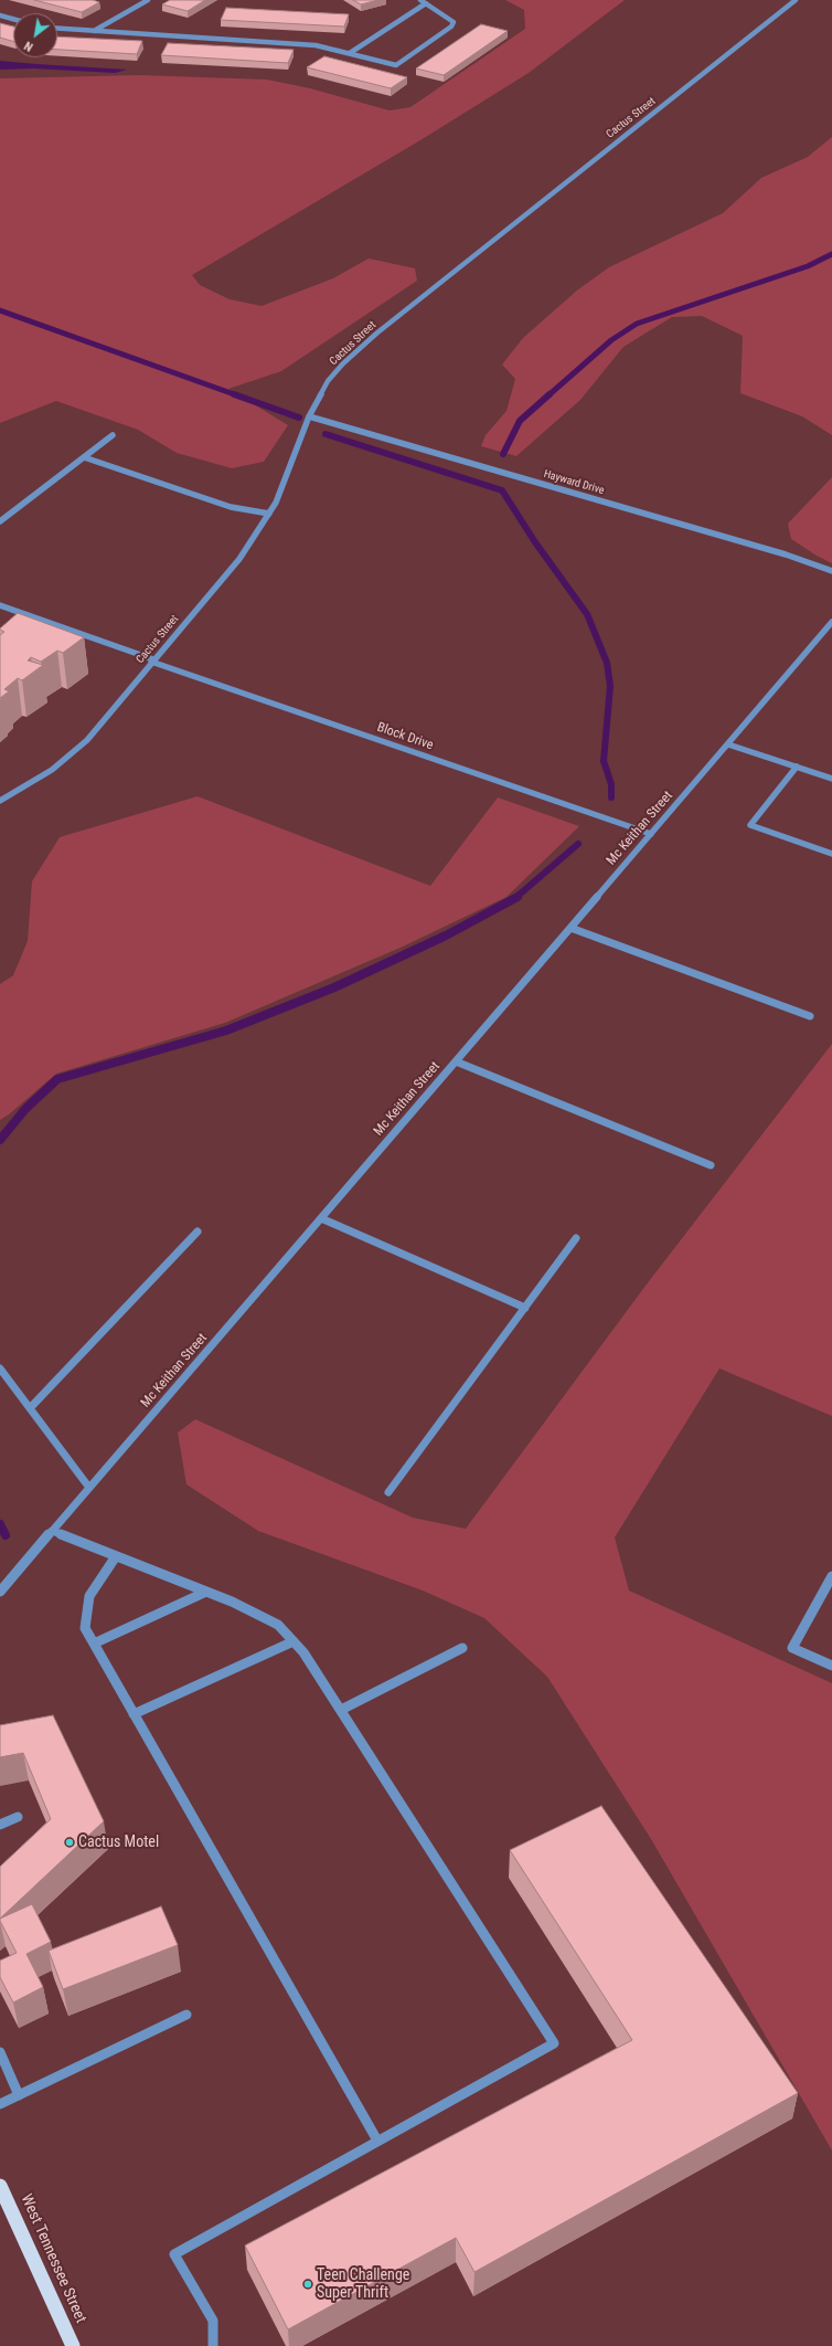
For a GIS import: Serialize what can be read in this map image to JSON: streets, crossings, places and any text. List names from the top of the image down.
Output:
{
  "streets": {
    "main road": ["West Tennessee Street"],
    "street": [
      "Cactus Street",
      "Hayward Drive",
      "Block Drive",
      "Mc Keithan Street"
    ]
  },
  "crossings": [
    ["Cactus Street", "Hayward Drive"],
    ["Cactus Street", "Block Drive"],
    ["Block Drive", "Mc Keithan Street"]
  ],
  "places": ["Cactus Motel", "Teen Challenge Super Thrift"],
  "north": "bottom left"
}
